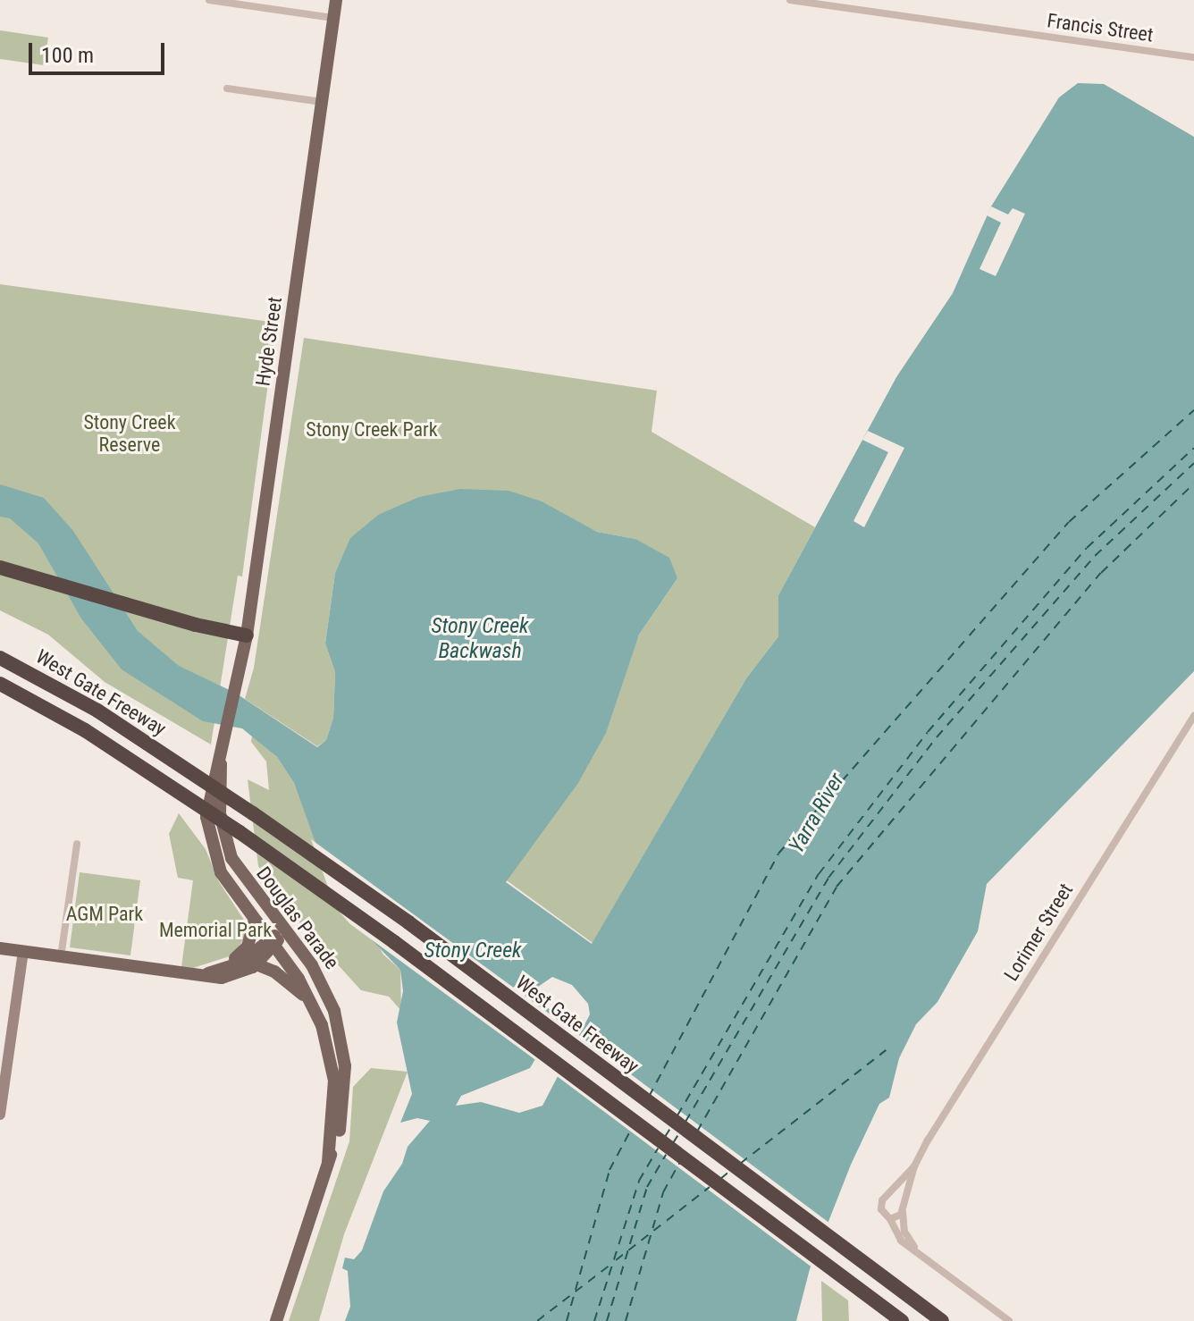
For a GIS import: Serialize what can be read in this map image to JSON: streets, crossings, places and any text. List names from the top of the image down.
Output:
{
  "streets": {
    "highway": ["West Gate Freeway"],
    "main road": ["Hyde Street", "Douglas Parade"],
    "street": ["Francis Street", "Lorimer Street"]
  },
  "crossings": [
    ["Hyde Street", "Douglas Parade"]
  ],
  "water": ["Stony Creek Backwash", "Yarra River", "Stony Creek"],
  "parks": [
    "Stony Creek Reserve",
    "Stony Creek Park",
    "AGM Park",
    "Memorial Park"
  ],
  "scale_bar": "100 m"
}
